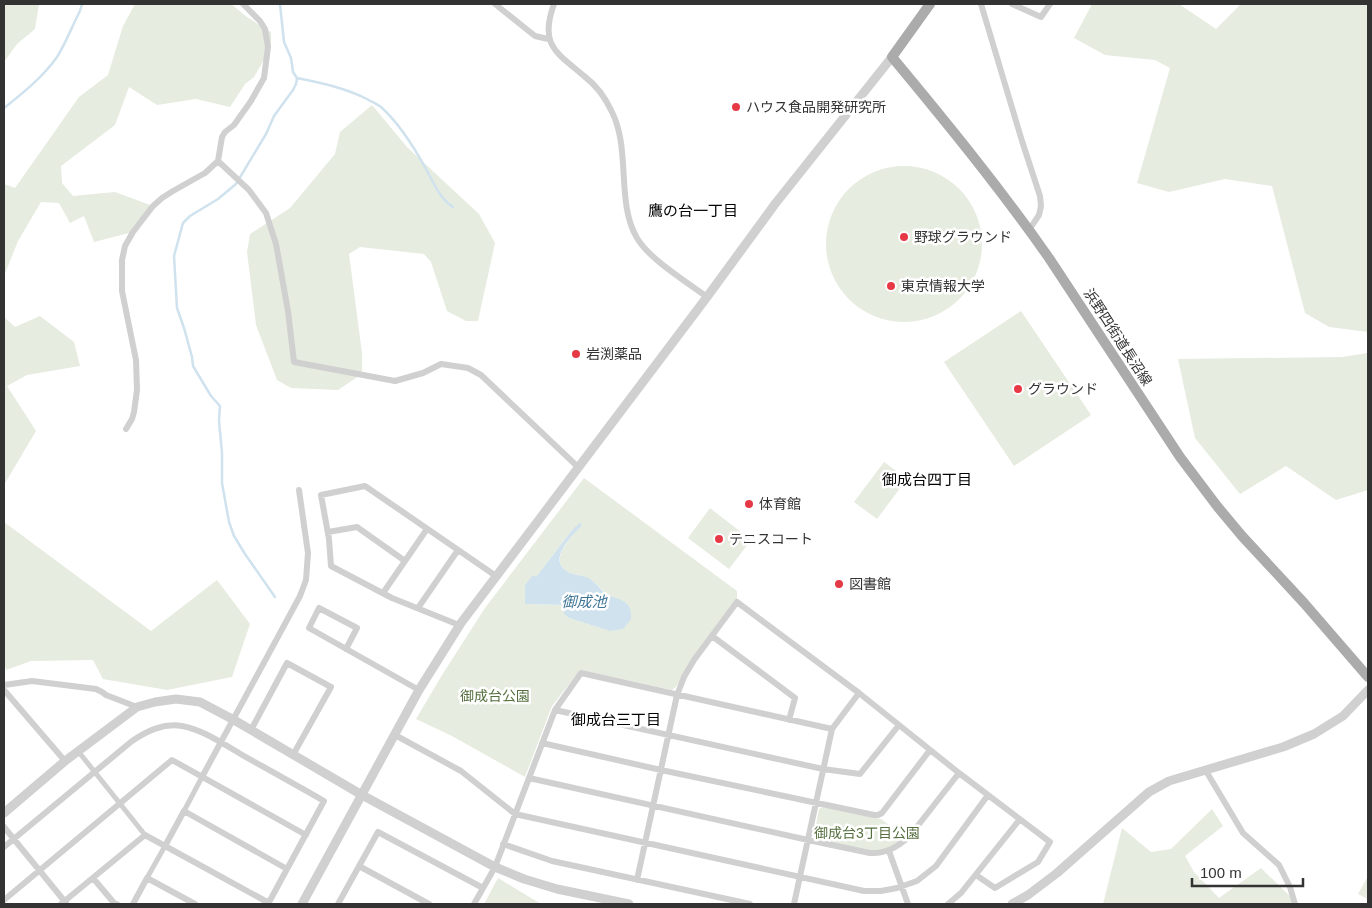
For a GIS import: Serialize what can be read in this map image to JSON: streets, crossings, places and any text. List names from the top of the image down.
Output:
{
  "streets": {
    "main road": ["浜野四街道長沼線"]
  },
  "districts": ["鷹の台一丁目", "御成台四丁目", "御成台三丁目"],
  "water": ["御成池"],
  "parks": ["御成台公園", "御成台3丁目公園"],
  "places": [
    "ハウス食品開発研究所",
    "野球グラウンド",
    "東京情報大学",
    "岩渕薬品",
    "グラウンド",
    "体育館",
    "テニスコート",
    "図書館"
  ],
  "scale_bar": "100 m"
}
